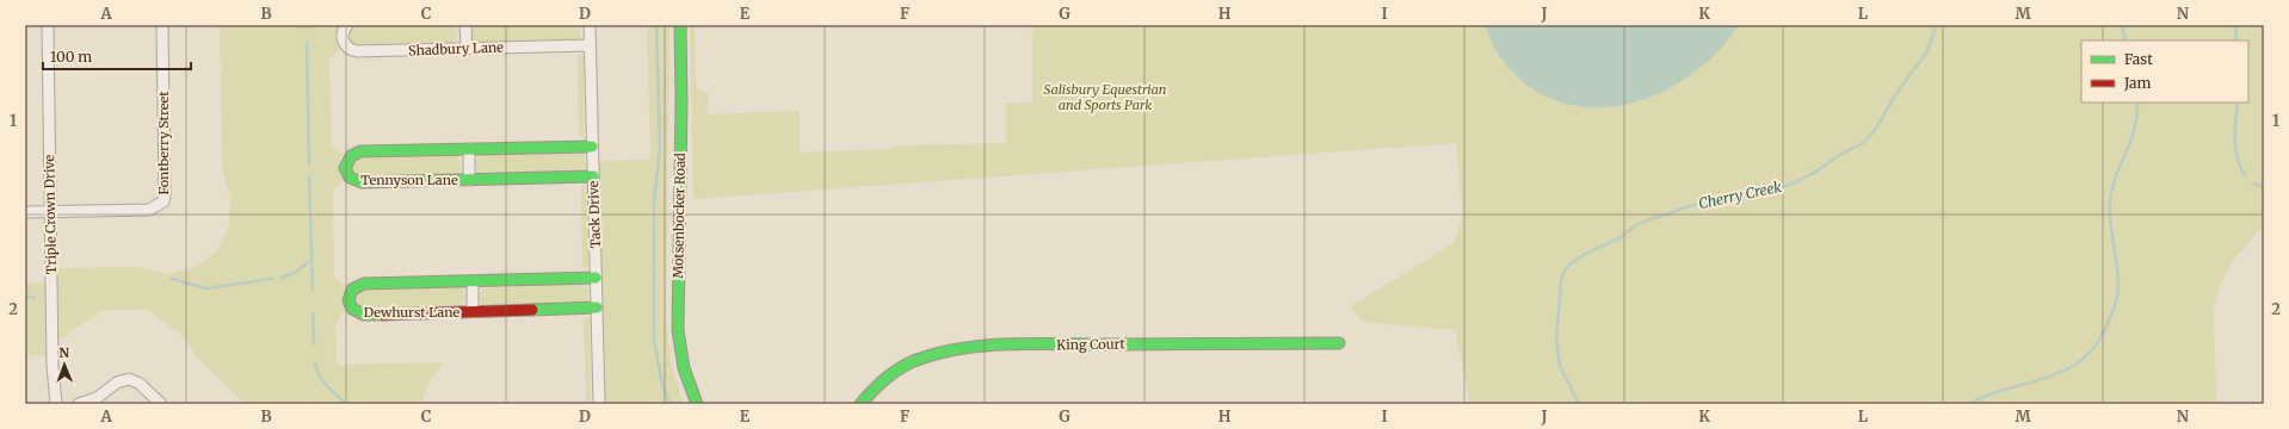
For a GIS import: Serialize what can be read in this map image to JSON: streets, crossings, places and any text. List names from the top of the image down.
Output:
{
  "streets": {
    "street": [
      "Shadbury Lane",
      "Fontberry Street",
      "Tennyson Lane",
      "Triple Crown Drive",
      "Tack Drive",
      "Motsenbocker Road",
      "Dewhurst Lane",
      "King Court"
    ]
  },
  "crossings": [
    ["Shadbury Lane", "Tack Drive"],
    ["Fontberry Street", "Triple Crown Drive"],
    ["Tennyson Lane", "Tack Drive"],
    ["Tack Drive", "Dewhurst Lane"]
  ],
  "water": ["Cherry Creek"],
  "parks": ["Salisbury Equestrian and Sports Park"],
  "legend": ["Fast", "Jam"],
  "scale_bar": "100 m",
  "north": "top",
  "grid": {
    "columns": [
      "A",
      "B",
      "C",
      "D",
      "E",
      "F",
      "G",
      "H",
      "I",
      "J",
      "K",
      "L",
      "M",
      "N"
    ],
    "rows": ["1", "2"]
  }
}
